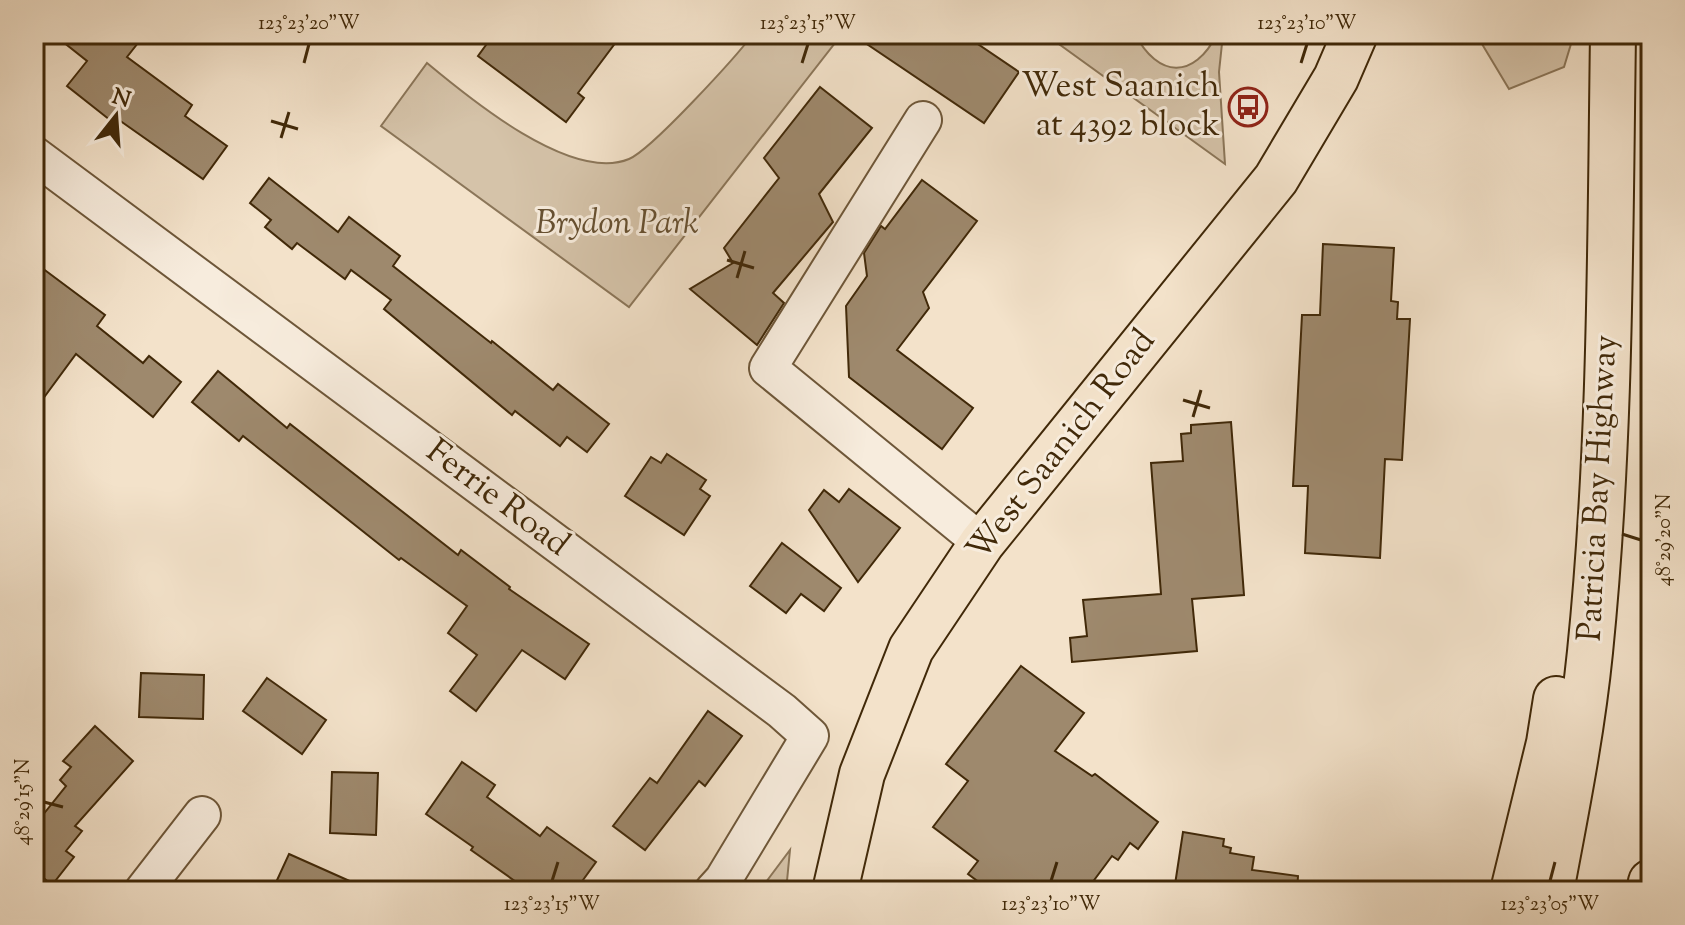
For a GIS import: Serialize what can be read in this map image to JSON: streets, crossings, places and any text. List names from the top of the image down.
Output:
{
  "streets": {
    "main road": ["West Saanich Road", "Patricia Bay Highway"],
    "street": ["Ferrie Road"]
  },
  "parks": ["Brydon Park"],
  "places": {
    "bus stop": ["West Saanich at 4392 block"]
  },
  "north": "top",
  "coordinates": [
    "123°23'20\"W",
    "123°23'15\"W",
    "123°23'10\"W",
    "48°29'20\"N",
    "48°29'15\"N",
    "123°23'05\"W"
  ]
}
